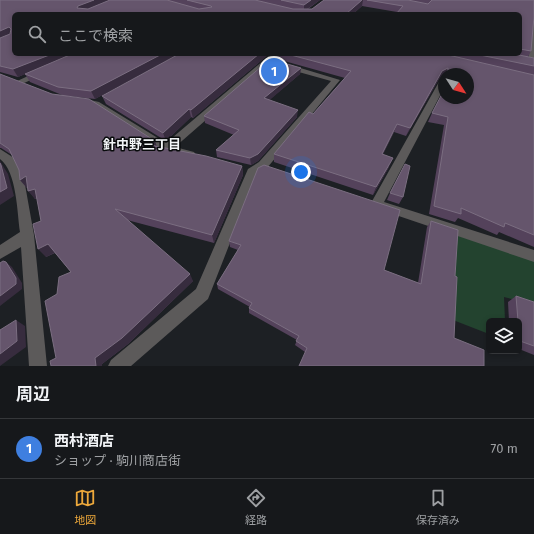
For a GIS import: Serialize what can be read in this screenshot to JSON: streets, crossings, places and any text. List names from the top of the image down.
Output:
{
  "districts": ["針中野三丁目"],
  "north": "bottom right",
  "page": {
    "search": "ここで検索",
    "pins": "1",
    "heading": "周辺",
    "list": [
      {
        "mark": "1",
        "name": "西村酒店",
        "note": "ショップ · 駒川商店街",
        "value": "70 m"
      }
    ],
    "nav": ["地図", "経路", "保存済み"]
  }
}
